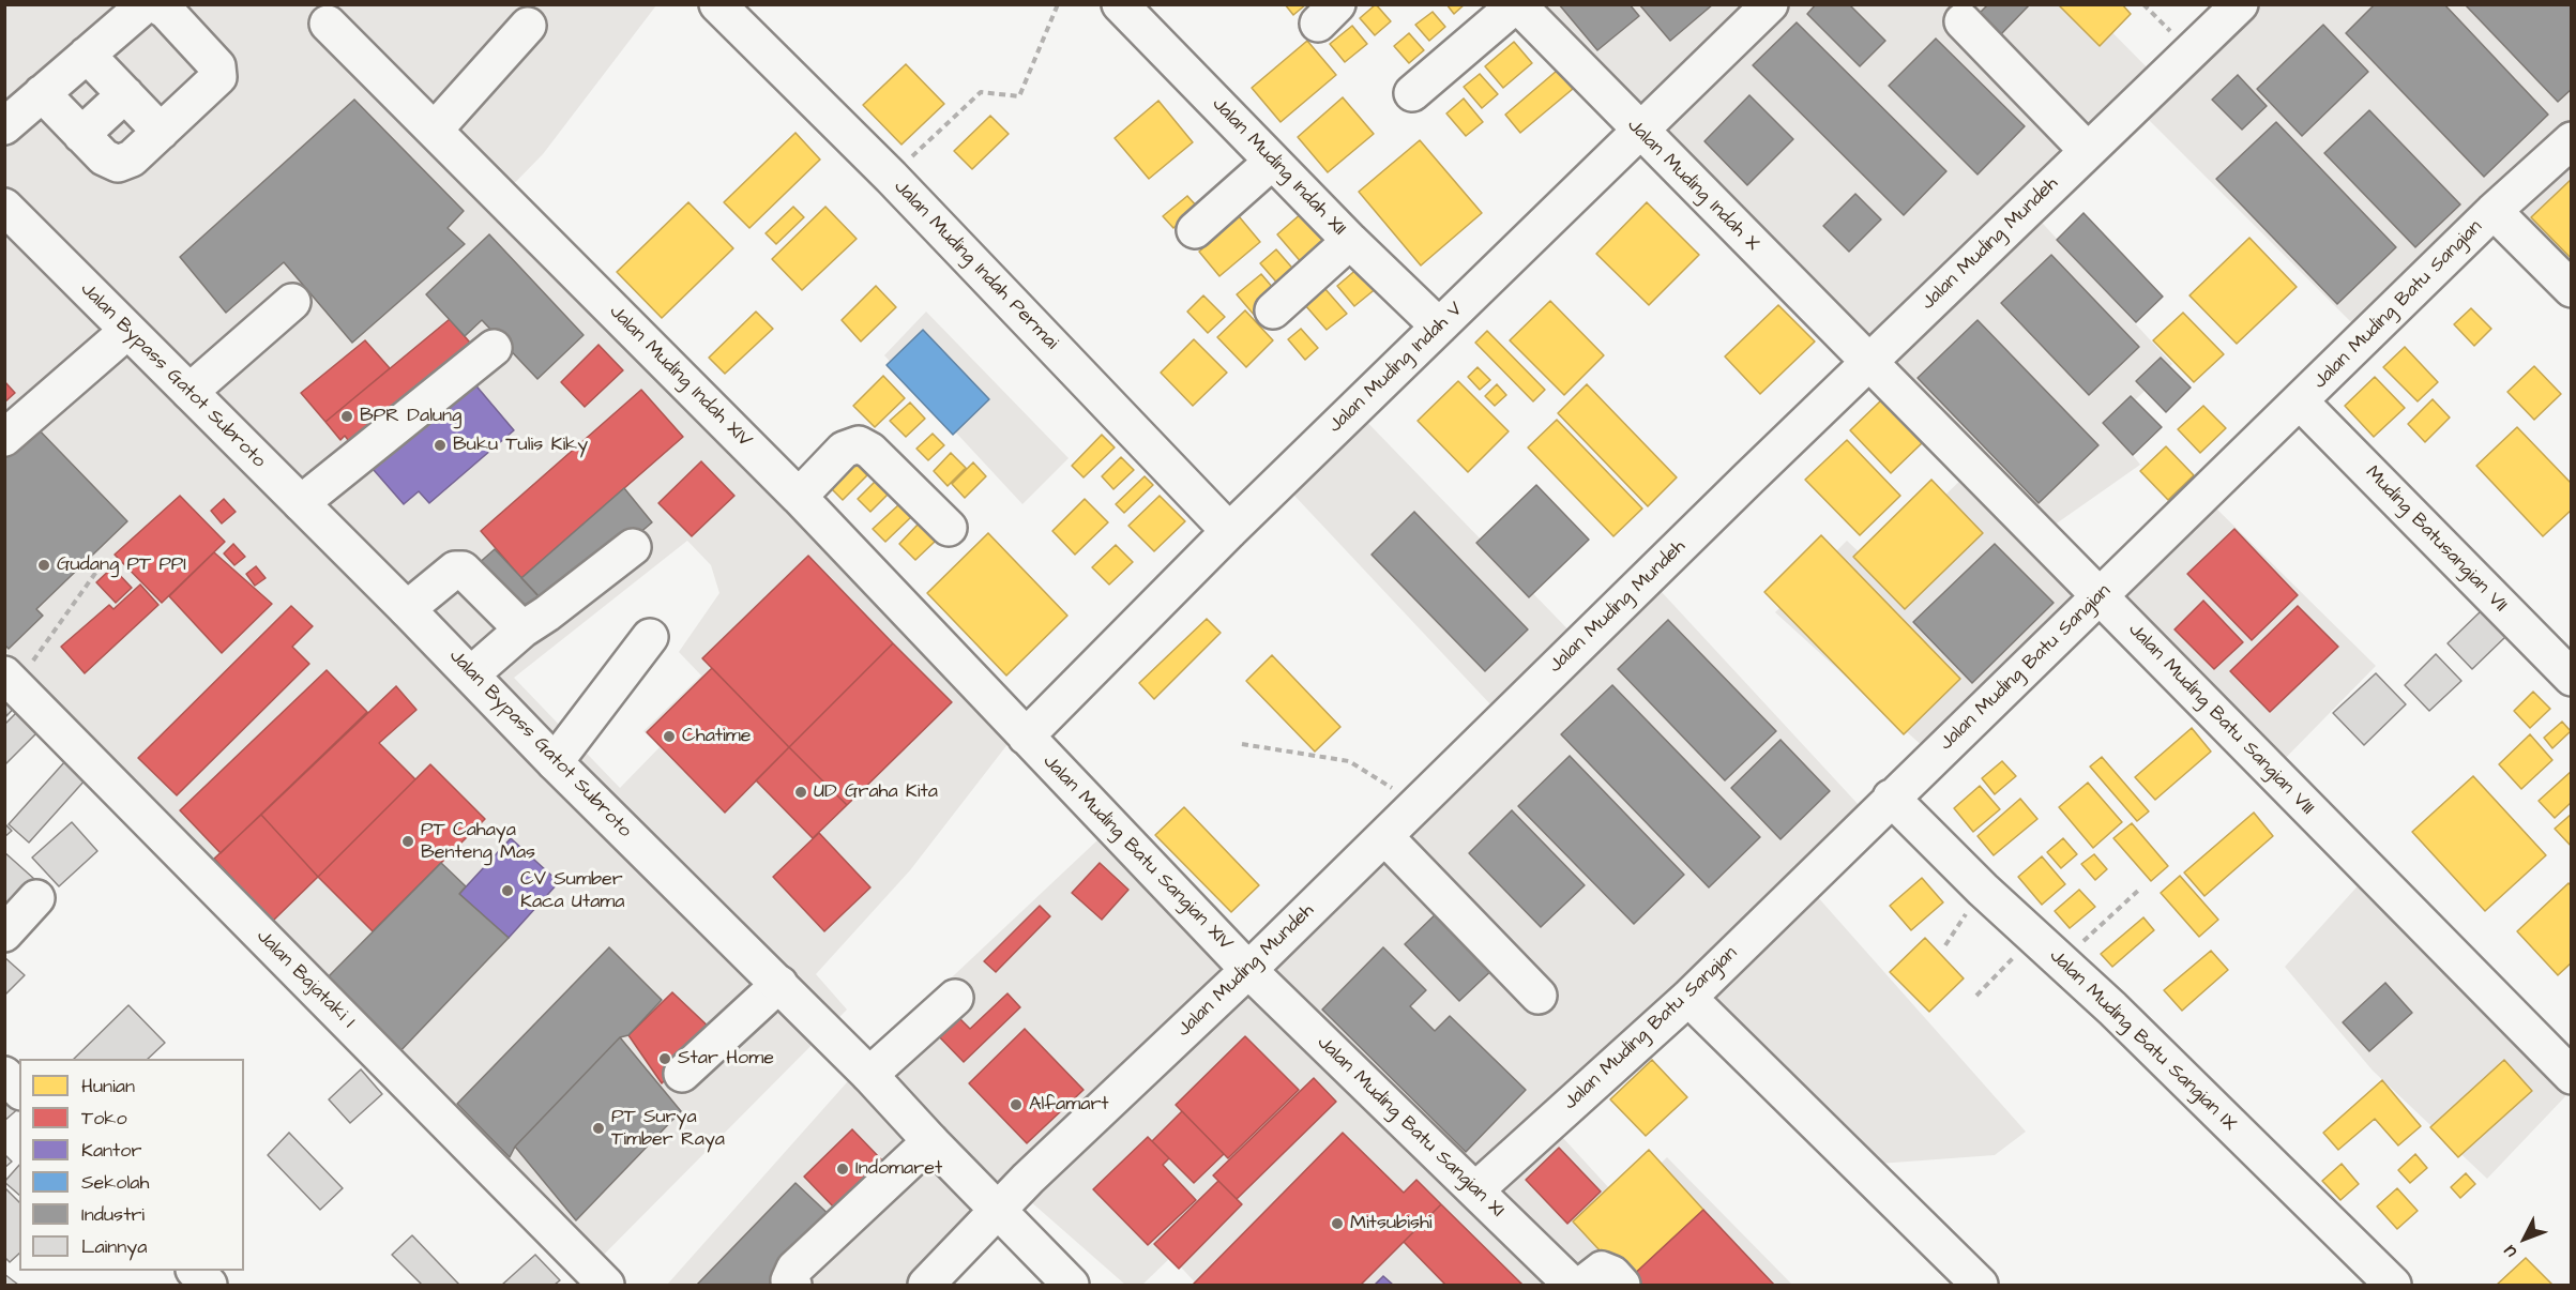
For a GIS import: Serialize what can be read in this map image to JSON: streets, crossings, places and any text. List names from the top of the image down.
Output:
{
  "streets": {
    "street": [
      "Jalan Muding Indah XII",
      "Jalan Muding Indah X",
      "Jalan Muding Mundeh",
      "Jalan Muding Indah Permai",
      "Jalan Muding Batu Sangian",
      "Jalan Muding Indah V",
      "Jalan Bypass Gatot Subroto",
      "Jalan Muding Indah XIV",
      "Muding Batusangian VII",
      "Jalan Muding Batu Sangian VIII",
      "Jalan Muding Batu Sangian XIV",
      "Jalan Bajataki I",
      "Jalan Muding Batu Sangian IX",
      "Jalan Muding Batu Sangian XI"
    ]
  },
  "crossings": [
    ["Jalan Muding Indah XII", "Jalan Muding Indah V"],
    ["Jalan Muding Indah X", "Jalan Muding Mundeh"],
    ["Jalan Muding Indah X", "Jalan Muding Indah V"],
    ["Jalan Muding Indah X", "Jalan Muding Batu Sangian VIII"],
    ["Jalan Muding Mundeh", "Jalan Bypass Gatot Subroto"],
    ["Jalan Muding Mundeh", "Jalan Muding Batu Sangian VIII"],
    ["Jalan Muding Mundeh", "Jalan Muding Batu Sangian XIV"],
    ["Jalan Muding Mundeh", "Jalan Muding Batu Sangian XI"],
    ["Jalan Muding Indah Permai", "Jalan Muding Indah V"],
    ["Jalan Muding Batu Sangian", "Muding Batusangian VII"],
    ["Jalan Muding Batu Sangian", "Jalan Muding Batu Sangian VIII"],
    ["Jalan Muding Batu Sangian", "Jalan Muding Batu Sangian IX"],
    ["Jalan Muding Batu Sangian", "Jalan Muding Batu Sangian XI"],
    ["Jalan Muding Indah V", "Jalan Muding Indah XIV"],
    ["Jalan Muding Indah V", "Jalan Muding Batu Sangian XIV"],
    ["Jalan Muding Indah XIV", "Jalan Muding Batu Sangian XIV"],
    ["Jalan Muding Batu Sangian XIV", "Jalan Muding Batu Sangian XI"]
  ],
  "places": [
    "BPR Dalung",
    "Buku Tulis Kiky",
    "Gudang PT PPI",
    "Chatime",
    "UD Graha Kita",
    "PT Cahaya Benteng Mas",
    "CV Sumber Kaca Utama",
    "Star Home",
    "Alfamart",
    "PT Surya Timber Raya",
    "Indomaret",
    "Mitsubishi"
  ],
  "legend": [
    "Hunian",
    "Toko",
    "Kantor",
    "Sekolah",
    "Industri",
    "Lainnya"
  ],
  "north": "bottom left"
}
